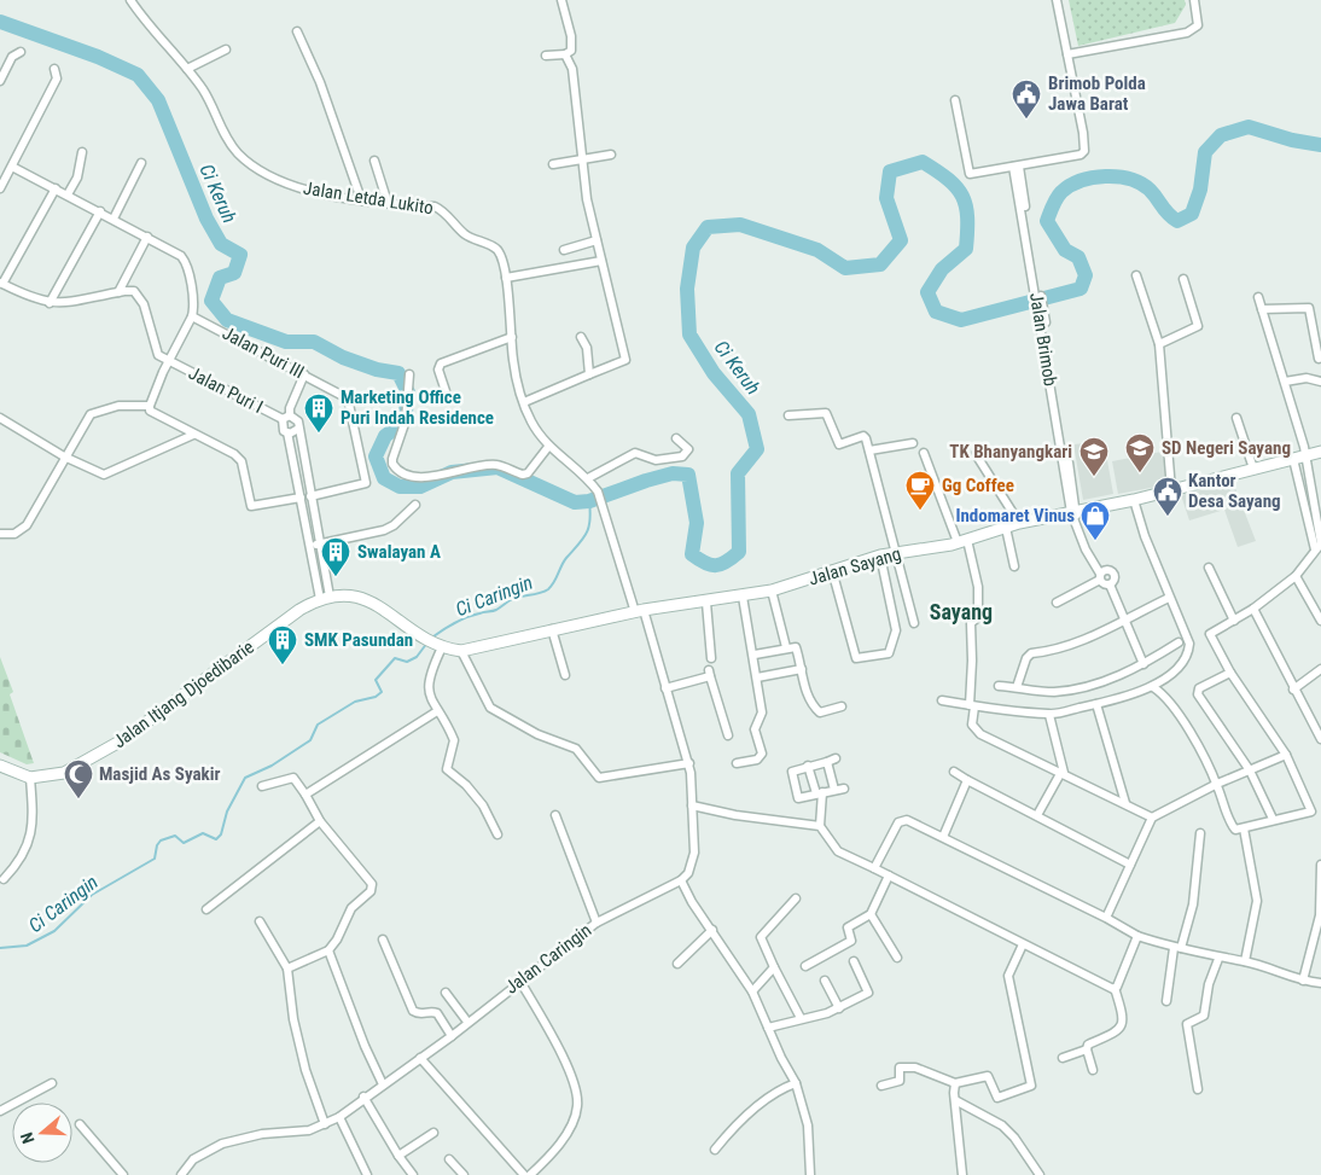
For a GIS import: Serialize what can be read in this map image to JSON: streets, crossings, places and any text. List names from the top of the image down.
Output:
{
  "streets": {
    "main road": ["Jalan Sayang", "Jalan Itjang Djoedibarie"],
    "street": [
      "Jalan Letda Lukito",
      "Jalan Brimob",
      "Jalan Puri III",
      "Jalan Puri I",
      "Jalan Caringin"
    ]
  },
  "crossings": [
    ["Jalan Letda Lukito", "Jalan Sayang"],
    ["Jalan Brimob", "Jalan Sayang"],
    ["Jalan Sayang", "Jalan Itjang Djoedibarie"]
  ],
  "districts": ["Sayang"],
  "water": ["Ci Keruh", "Ci Caringin"],
  "places": {
    "public building": ["Brimob Polda Jawa Barat", "Kantor Desa Sayang"],
    "building": ["Marketing Office Puri Indah Residence", "Swalayan A", "SMK Pasundan"],
    "school or university": ["SD Negeri Sayang", "TK Bhanyangkari"],
    "cafe": ["Gg Coffee"],
    "shop": ["Indomaret Vinus"],
    "mosque": ["Masjid As Syakir"]
  },
  "north": "left"
}
